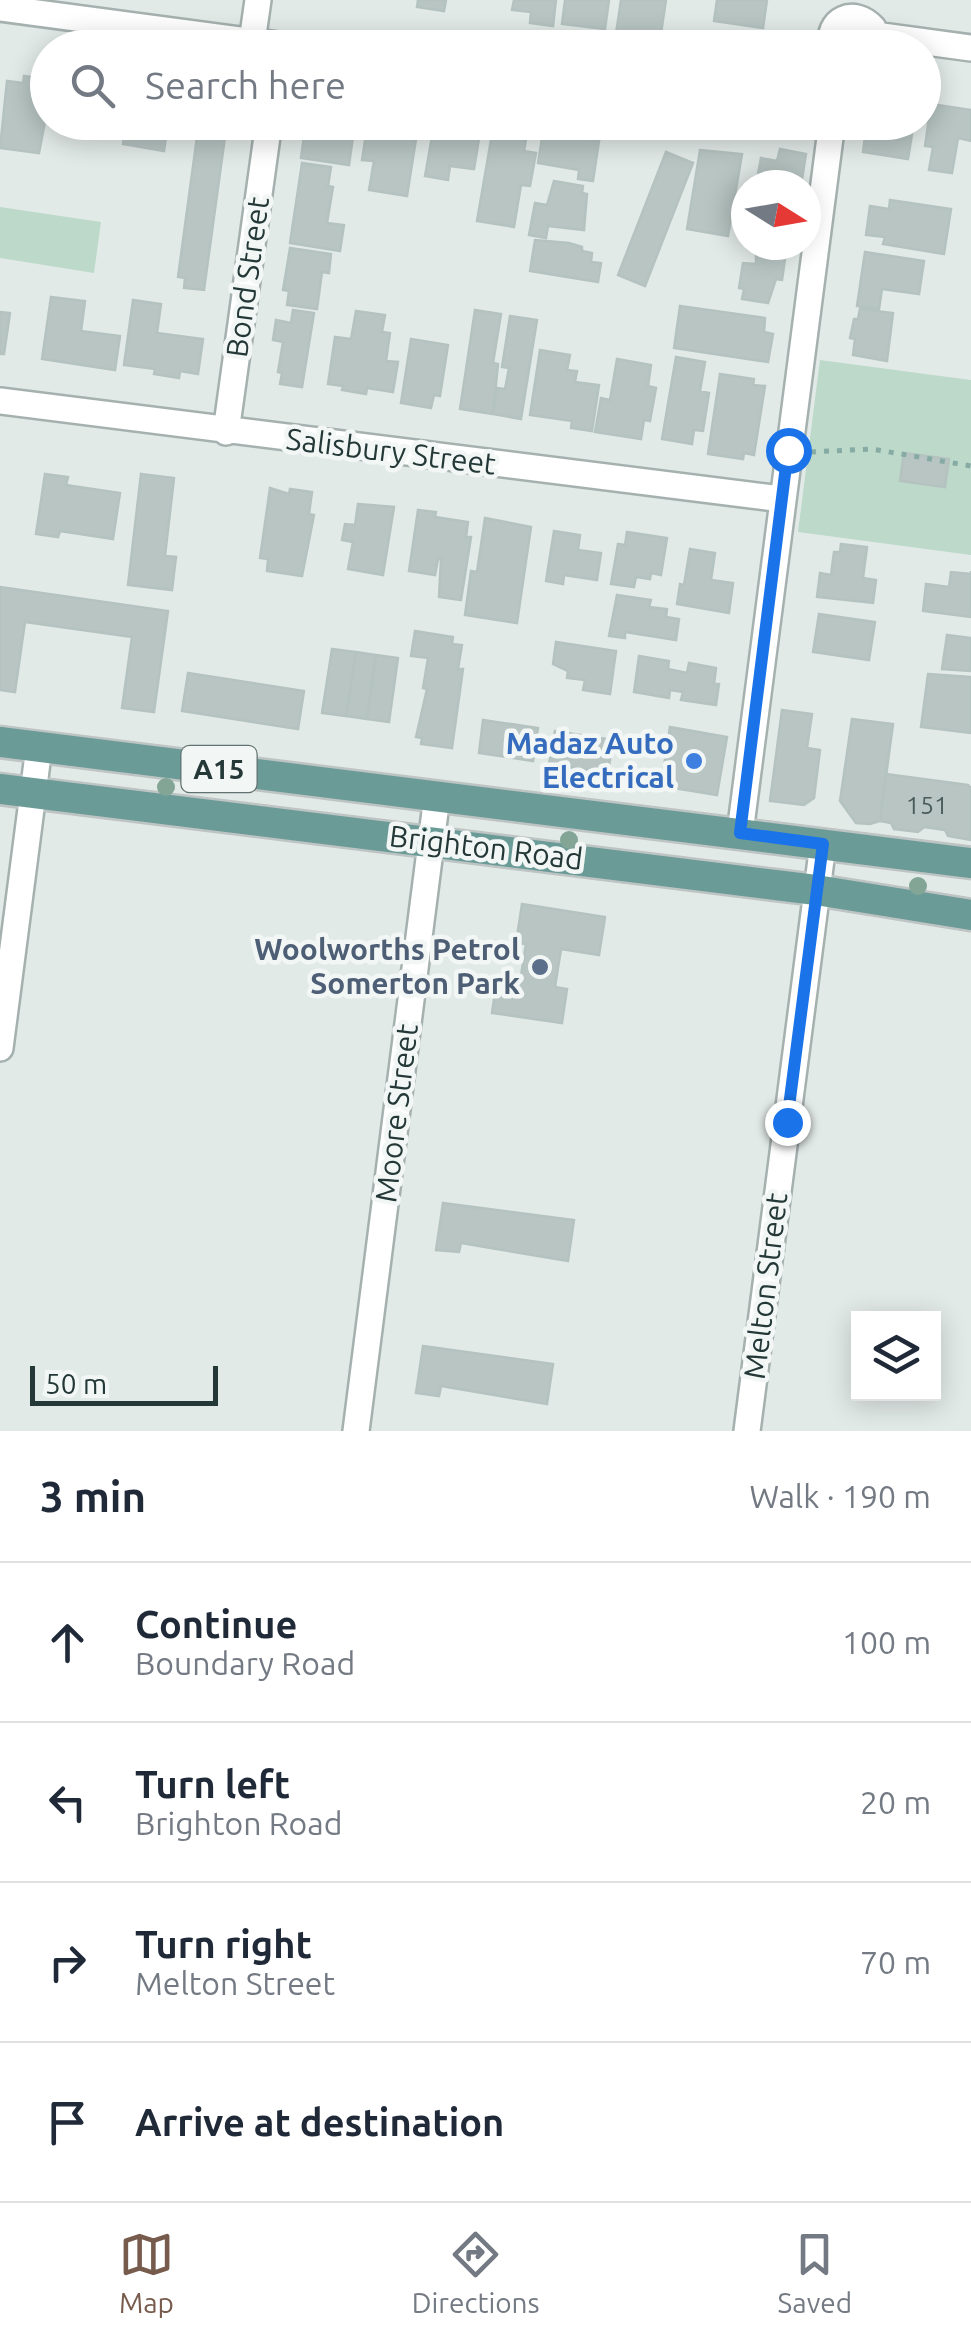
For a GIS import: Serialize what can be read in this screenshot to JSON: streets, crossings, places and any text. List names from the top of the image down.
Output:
{
  "streets": {
    "main road": ["A15", "Brighton Road"],
    "street": [
      "Bond Street",
      "Salisbury Street",
      "Moore Street",
      "Melton Street"
    ]
  },
  "crossings": [
    ["Bond Street", "Salisbury Street"],
    ["Brighton Road", "Moore Street"],
    ["Brighton Road", "Melton Street"]
  ],
  "places": ["Madaz Auto Electrical", "Woolworths Petrol Somerton Park"],
  "house_numbers": ["151"],
  "scale_bar": "50 m",
  "north": "right",
  "page": {
    "search": "Search here",
    "scale": "50 m",
    "heading": ["3 min", "Walk · 190 m"],
    "list": [
      ["Continue", "Boundary Road", "100 m"],
      ["Turn left", "Brighton Road", "20 m"],
      ["Turn right", "Melton Street", "70 m"],
      "Arrive at destination"
    ],
    "nav": ["Map", "Directions", "Saved"]
  }
}
